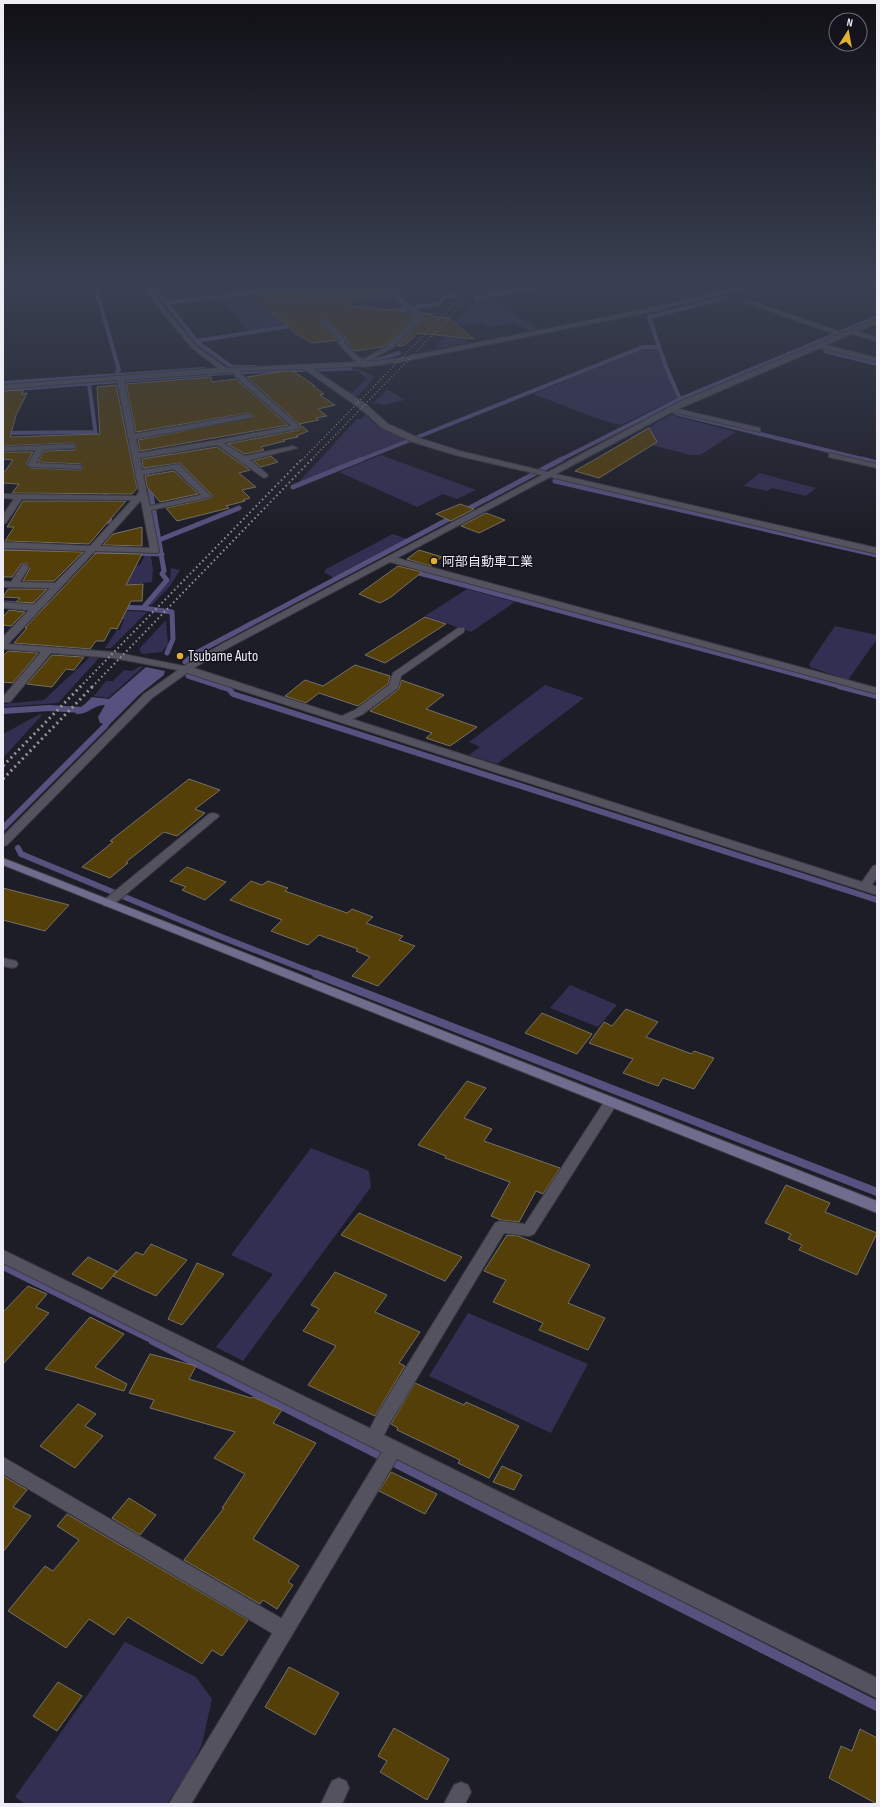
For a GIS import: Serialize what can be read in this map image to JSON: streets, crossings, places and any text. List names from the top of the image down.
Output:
{
  "places": ["阿部自動車工業", "Tsubame Auto"],
  "north": "top"
}
